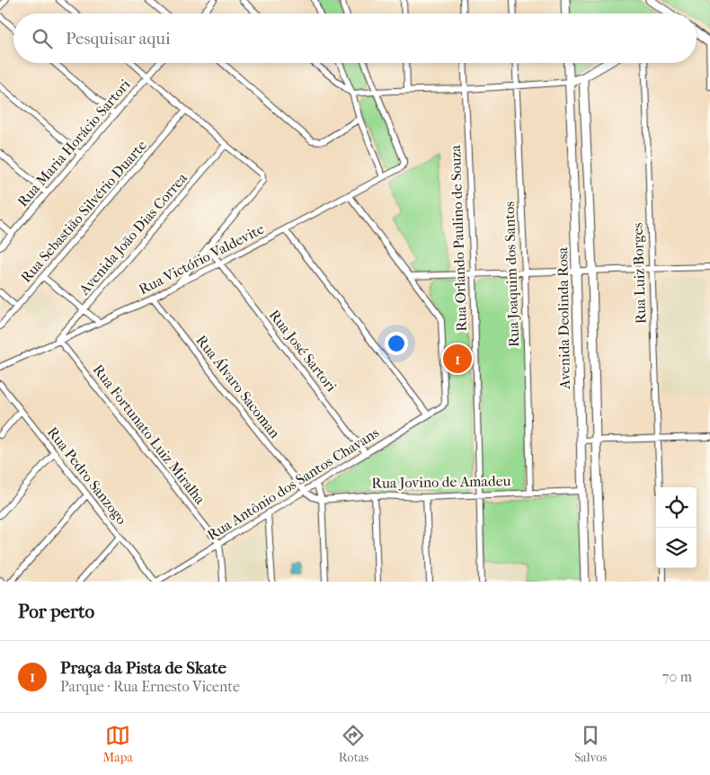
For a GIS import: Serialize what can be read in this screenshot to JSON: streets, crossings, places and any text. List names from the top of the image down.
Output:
{
  "streets": {
    "street": [
      "Rua Maria Horácio Sartori",
      "Rua Sebastião Silvério Duarte",
      "Avenida João Dias Correa",
      "Rua Orlando Paulino de Souza",
      "Rua Victório Valdevite",
      "Rua Luiz Borges",
      "Rua Joaquim dos Santos",
      "Avenida Deolinda Rosa",
      "Rua José Sartori",
      "Rua Álvaro Sacoman",
      "Rua Fortunato Luiz Miralha",
      "Rua Pedro Sanzogo",
      "Rua Jovino de Amadeu",
      "Rua Antônio dos Santos Chavans"
    ]
  },
  "crossings": [
    ["Avenida João Dias Correa", "Rua Victório Valdevite"],
    ["Avenida João Dias Correa", "Rua Fortunato Luiz Miralha"],
    ["Rua Orlando Paulino de Souza", "Rua Jovino de Amadeu"],
    ["Rua Victório Valdevite", "Rua José Sartori"],
    ["Rua Victório Valdevite", "Rua Álvaro Sacoman"],
    ["Rua Victório Valdevite", "Rua Fortunato Luiz Miralha"],
    ["Rua Joaquim dos Santos", "Rua Jovino de Amadeu"],
    ["Avenida Deolinda Rosa", "Rua Jovino de Amadeu"],
    ["Rua José Sartori", "Rua Antônio dos Santos Chavans"],
    ["Rua Álvaro Sacoman", "Rua Antônio dos Santos Chavans"],
    ["Rua Fortunato Luiz Miralha", "Rua Antônio dos Santos Chavans"],
    ["Rua Pedro Sanzogo", "Rua Antônio dos Santos Chavans"]
  ],
  "page": {
    "search": "Pesquisar aqui",
    "pins": "1",
    "heading": "Por perto",
    "list": [
      {
        "mark": "1",
        "name": "Praça da Pista de Skate",
        "note": "Parque · Rua Ernesto Vicente",
        "value": "70 m"
      }
    ],
    "nav": ["Mapa", "Rotas", "Salvos"]
  }
}
